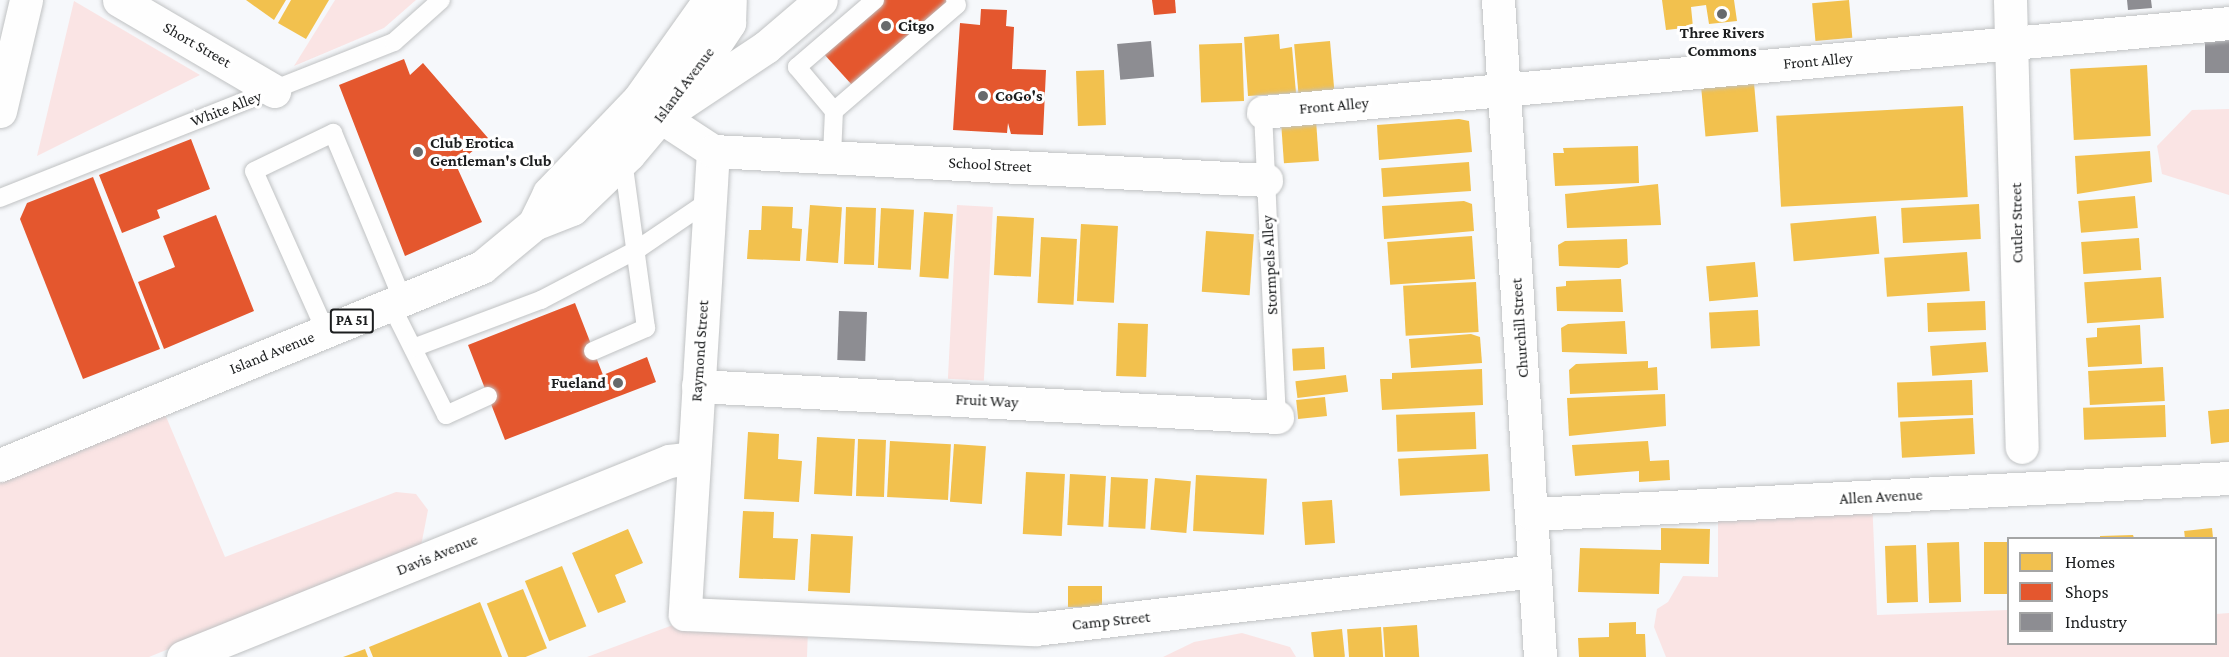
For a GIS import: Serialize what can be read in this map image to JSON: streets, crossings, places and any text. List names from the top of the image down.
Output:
{
  "streets": {
    "street": [
      "Short Street",
      "Front Alley",
      "Island Avenue",
      "School Street",
      "Cutler Street",
      "PA 51",
      "Churchill Street",
      "Raymond Street",
      "Fruit Way",
      "Allen Avenue",
      "Davis Avenue",
      "Camp Street"
    ],
    "lane": ["White Alley", "Stormpels Alley"]
  },
  "crossings": [
    ["Short Street", "White Alley"],
    ["Front Alley", "Cutler Street"],
    ["Front Alley", "Stormpels Alley"],
    ["Front Alley", "Churchill Street"],
    ["School Street", "Stormpels Alley"],
    ["School Street", "Raymond Street"],
    ["Stormpels Alley", "Fruit Way"],
    ["Churchill Street", "Allen Avenue"],
    ["Churchill Street", "Camp Street"],
    ["Raymond Street", "Fruit Way"],
    ["Raymond Street", "Davis Avenue"],
    ["Raymond Street", "Camp Street"]
  ],
  "places": [
    "Three Rivers Commons",
    "Citgo",
    "CoGo's",
    "Club Erotica Gentleman's Club",
    "Fueland"
  ],
  "legend": ["Homes", "Shops", "Industry"]
}
